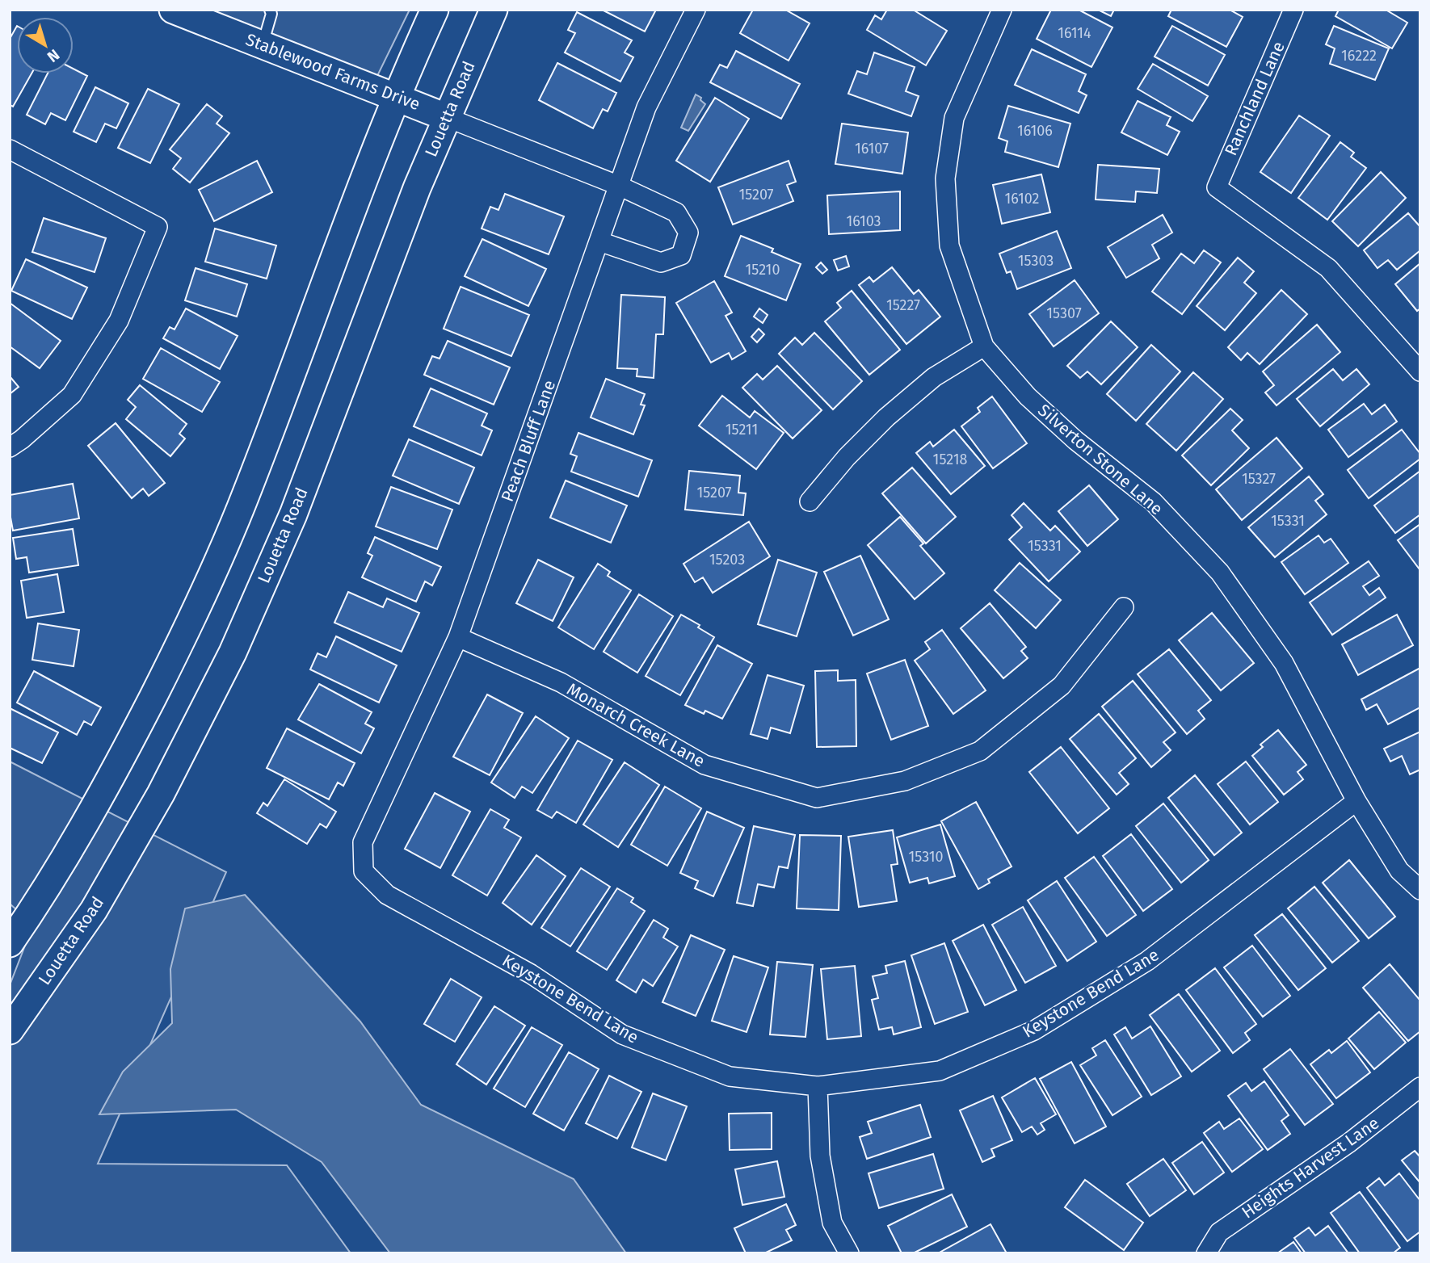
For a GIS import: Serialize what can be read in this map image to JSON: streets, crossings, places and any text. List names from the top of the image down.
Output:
{
  "streets": {
    "main road": ["Stablewood Farms Drive", "Louetta Road"],
    "street": [
      "Ranchland Lane",
      "Peach Bluff Lane",
      "Silverton Stone Lane",
      "Monarch Creek Lane",
      "Keystone Bend Lane",
      "Heights Harvest Lane"
    ]
  },
  "crossings": [
    ["Stablewood Farms Drive", "Louetta Road"],
    ["Stablewood Farms Drive", "Peach Bluff Lane"],
    ["Peach Bluff Lane", "Monarch Creek Lane"],
    ["Peach Bluff Lane", "Keystone Bend Lane"],
    ["Silverton Stone Lane", "Keystone Bend Lane"]
  ],
  "house_numbers": [
    "16114",
    "16222",
    "16106",
    "16107",
    "15207",
    "16102",
    "16103",
    "15303",
    "15210",
    "15227",
    "15307",
    "15211",
    "15218",
    "15327",
    "15207",
    "15331",
    "15331",
    "15203",
    "15310"
  ],
  "north": "bottom right"
}
